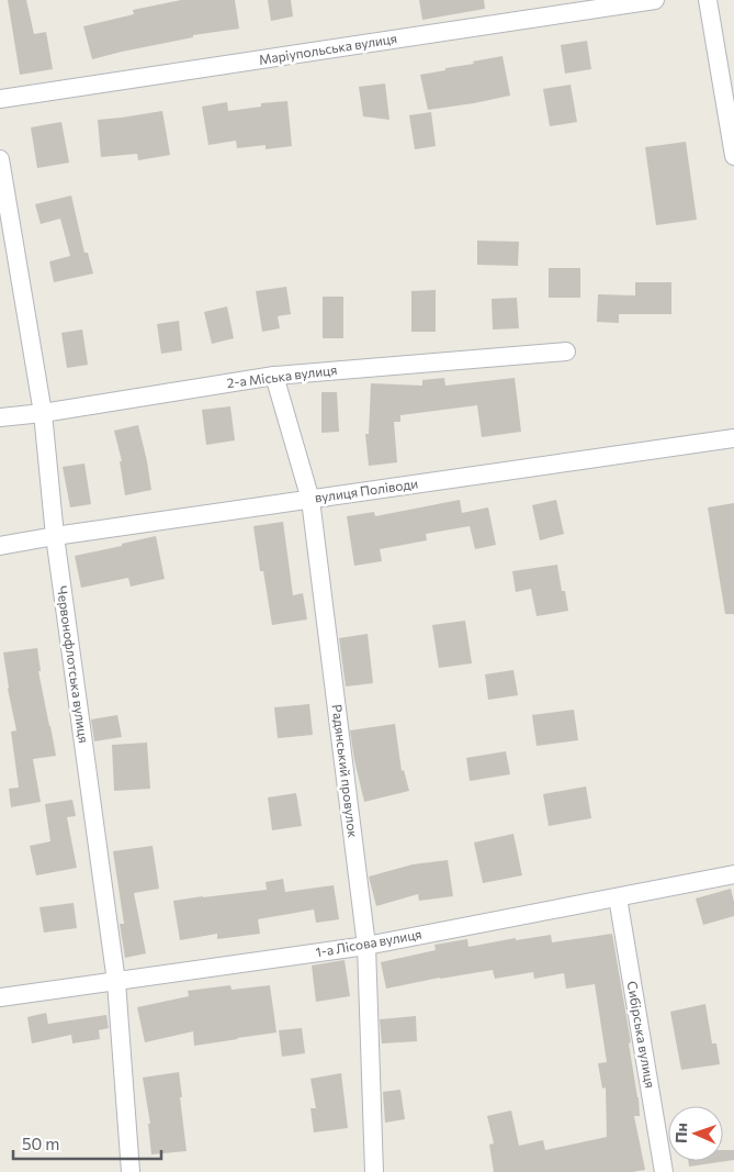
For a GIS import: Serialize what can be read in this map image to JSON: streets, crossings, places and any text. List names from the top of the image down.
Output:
{
  "streets": {
    "street": [
      "Маріупольська вулиця",
      "2-а Міська вулиця",
      "вулиця Поліводи",
      "Червонофлотська вулиця",
      "Радянський провулок",
      "1-а Лісова вулиця",
      "Сибірська вулиця"
    ]
  },
  "crossings": [
    ["2-а Міська вулиця", "Червонофлотська вулиця"],
    ["2-а Міська вулиця", "Радянський провулок"],
    ["вулиця Поліводи", "Червонофлотська вулиця"],
    ["вулиця Поліводи", "Радянський провулок"],
    ["Червонофлотська вулиця", "1-а Лісова вулиця"],
    ["Радянський провулок", "1-а Лісова вулиця"],
    ["1-а Лісова вулиця", "Сибірська вулиця"]
  ],
  "scale_bar": "50 m",
  "north": "left"
}
